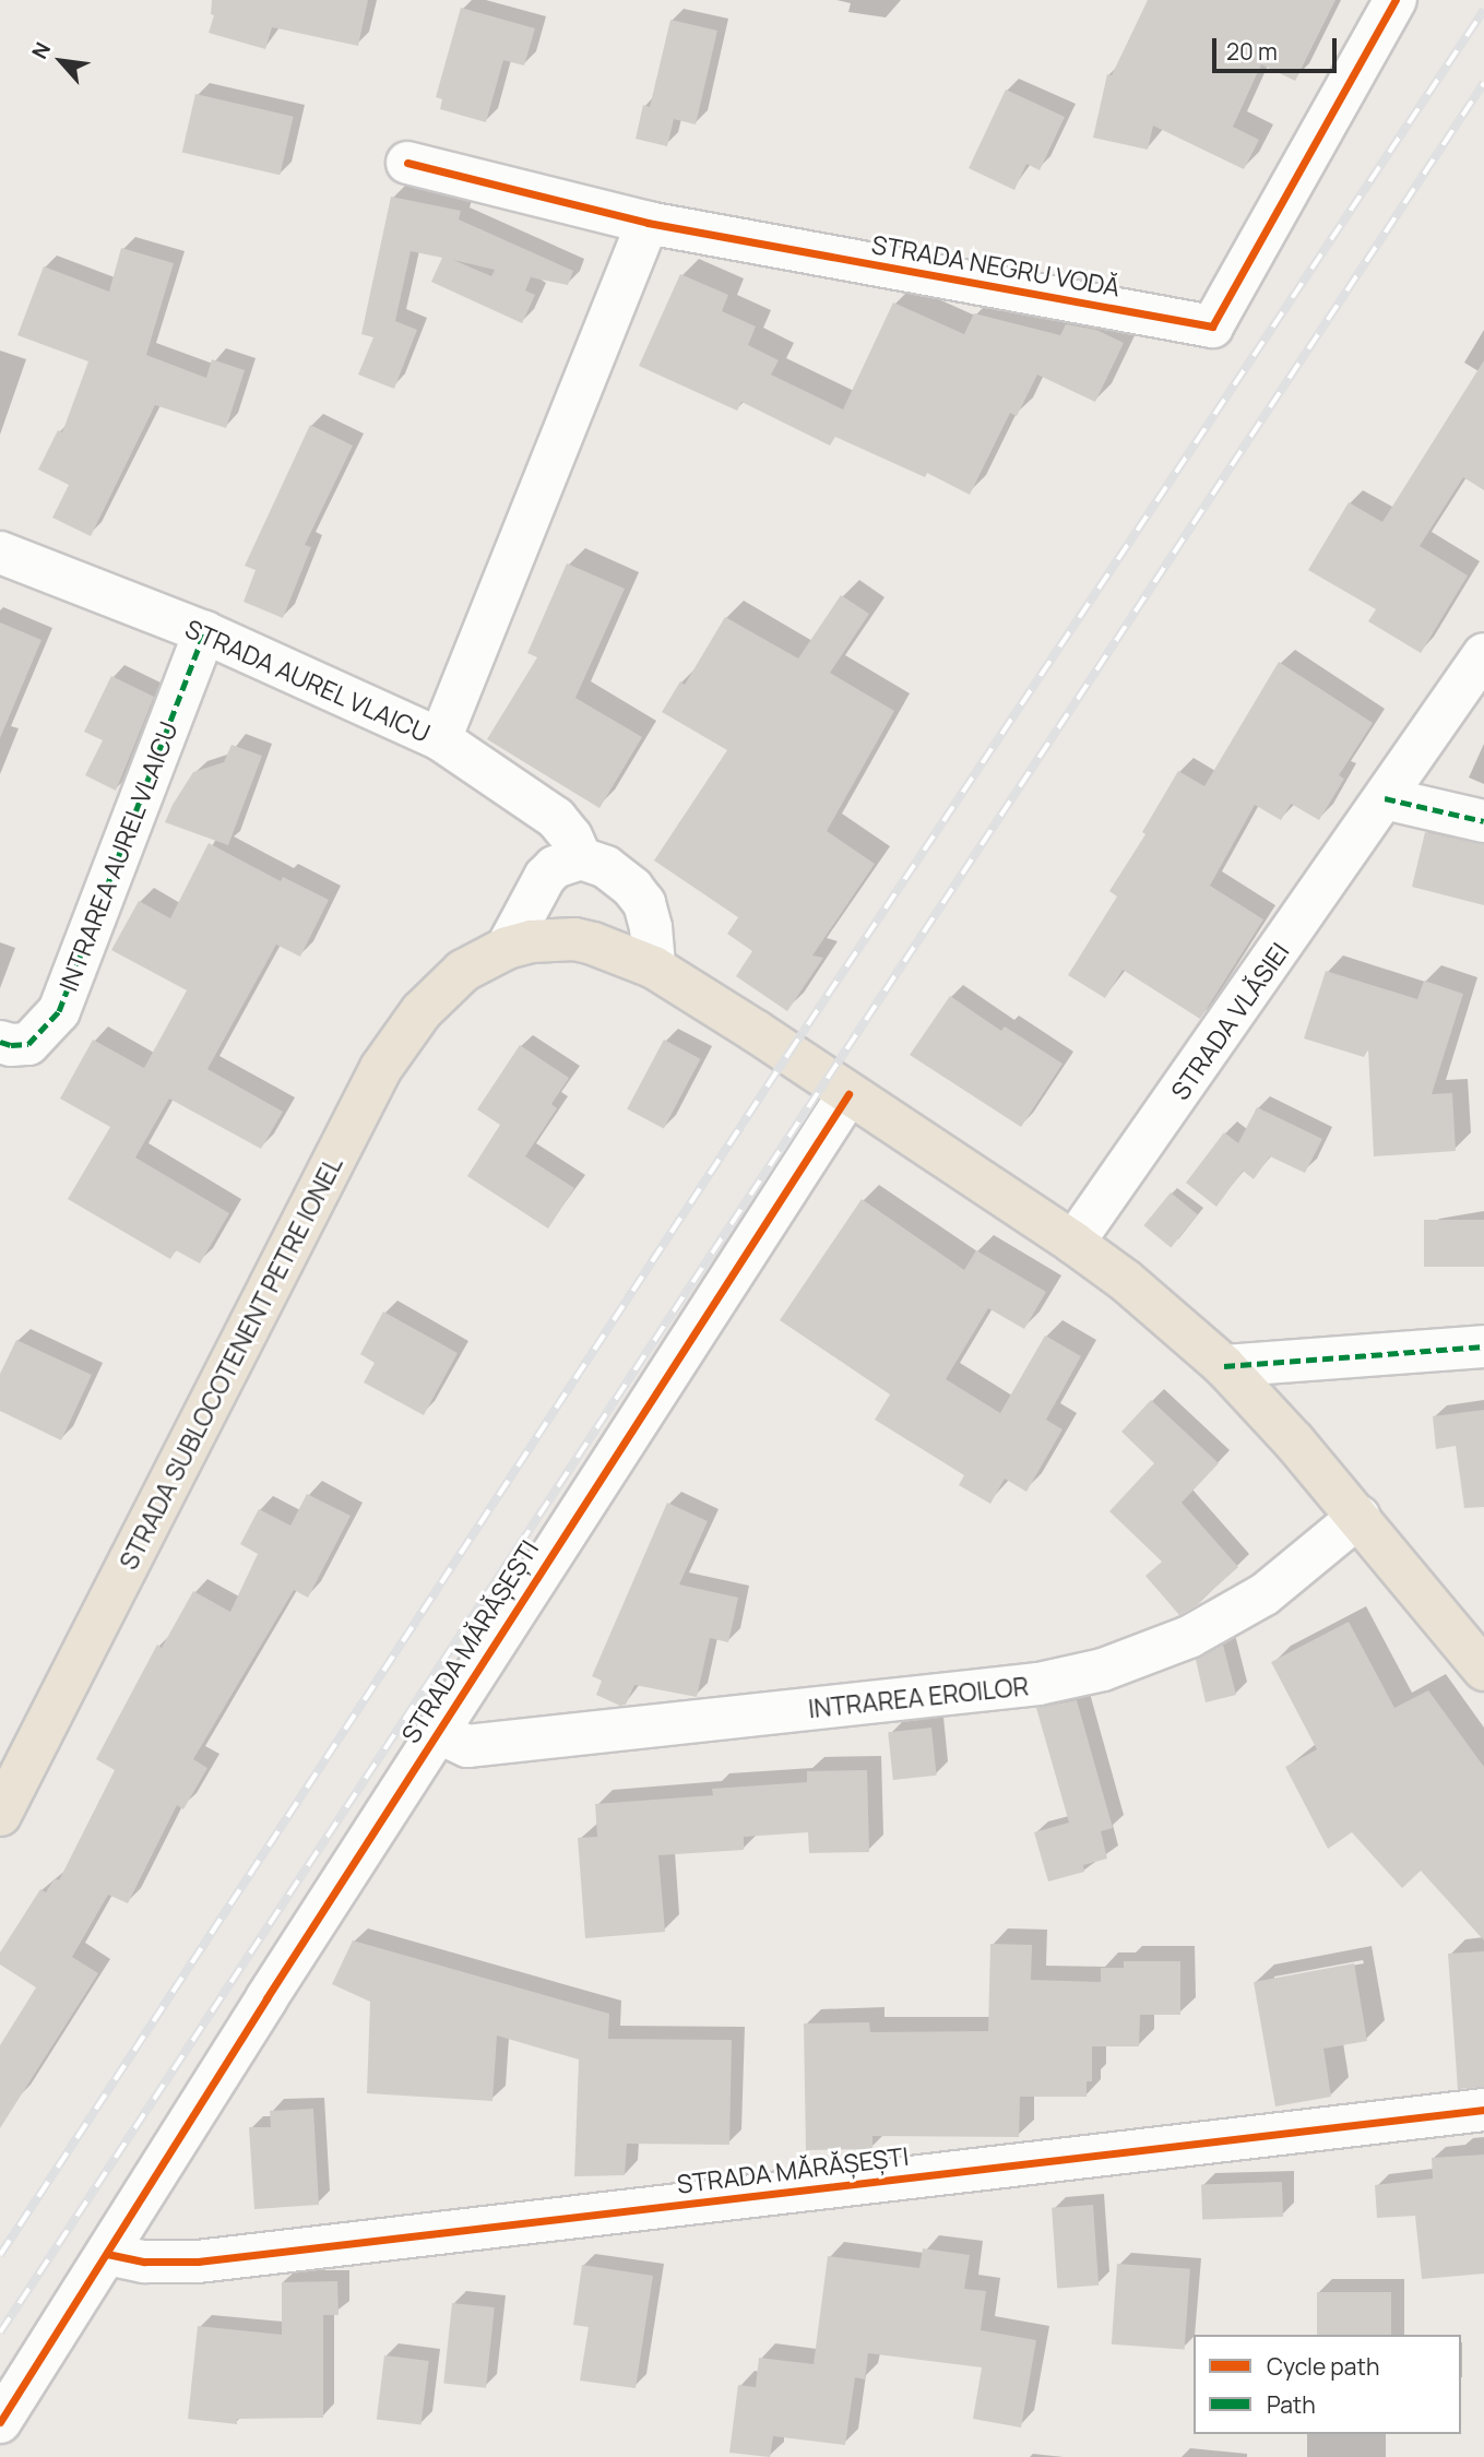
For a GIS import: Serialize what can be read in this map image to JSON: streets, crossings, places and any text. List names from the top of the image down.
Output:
{
  "streets": {
    "main road": ["STRADA SUBLOCOTENENT PETRE IONEL"],
    "street": [
      "STRADA NEGRU VODĂ",
      "STRADA AUREL VLAICU",
      "INTRAREA AUREL VLAICU",
      "STRADA VLĂSIEI",
      "STRADA MĂRĂȘEȘTI",
      "INTRAREA EROILOR"
    ]
  },
  "crossings": [
    ["STRADA AUREL VLAICU", "INTRAREA AUREL VLAICU"],
    ["STRADA VLĂSIEI", "STRADA SUBLOCOTENENT PETRE IONEL"],
    ["STRADA SUBLOCOTENENT PETRE IONEL", "STRADA MĂRĂȘEȘTI"],
    ["STRADA SUBLOCOTENENT PETRE IONEL", "INTRAREA EROILOR"],
    ["STRADA MĂRĂȘEȘTI", "INTRAREA EROILOR"]
  ],
  "legend": ["Cycle path", "Path"],
  "scale_bar": "20 m",
  "north": "top left"
}
